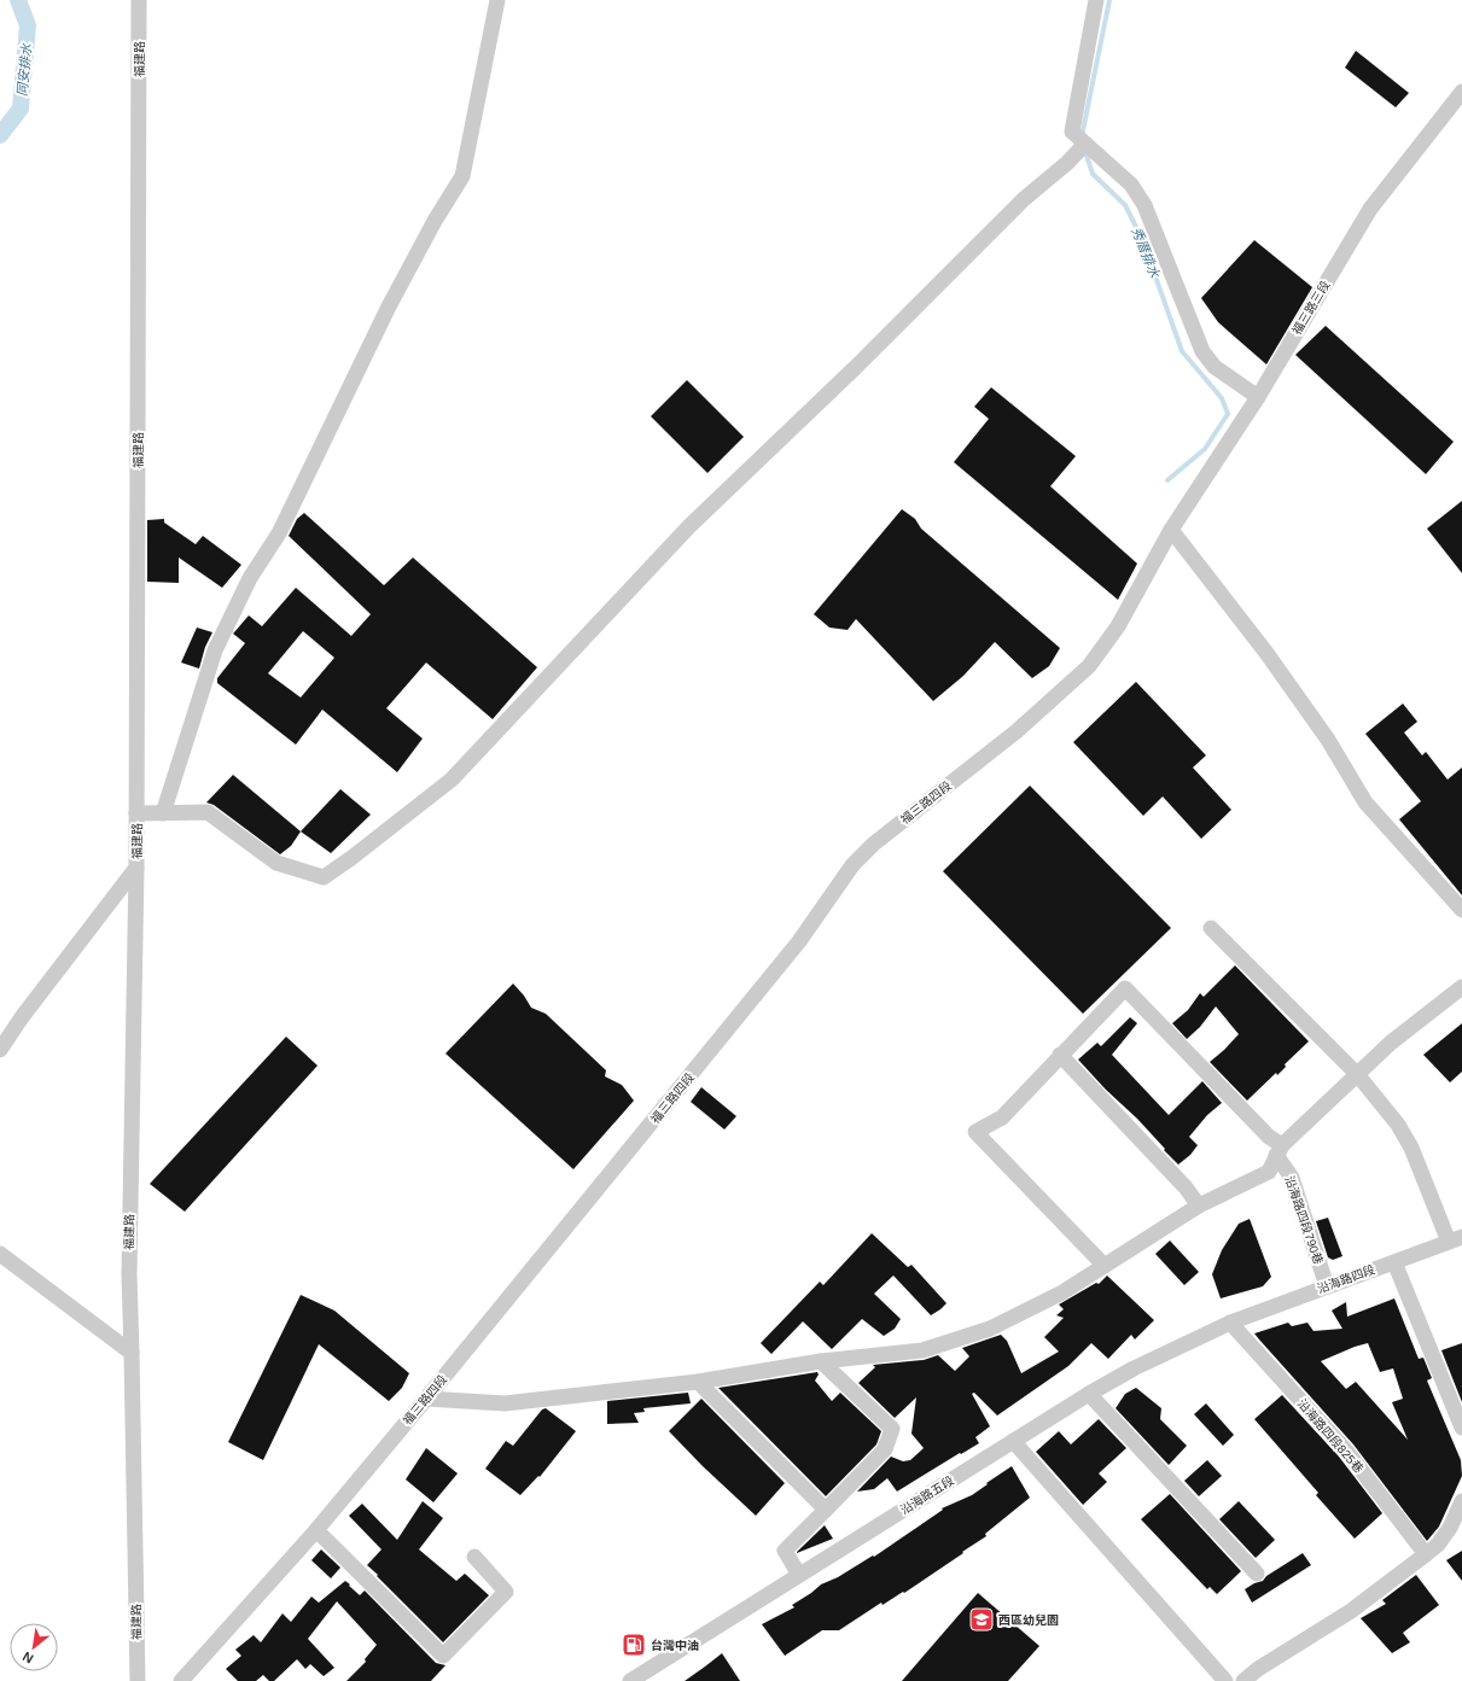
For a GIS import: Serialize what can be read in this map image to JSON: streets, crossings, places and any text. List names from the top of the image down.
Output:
{
  "streets": {
    "street": [
      "福建路",
      "福三路三段",
      "福三路四段",
      "沿海路四段790巷",
      "沿海路四段",
      "沿海路四段825巷",
      "沿海路五段"
    ]
  },
  "crossings": [
    ["福三路三段", "福三路四段"],
    ["沿海路四段790巷", "沿海路四段"],
    ["沿海路四段", "沿海路四段825巷"],
    ["沿海路四段", "沿海路五段"],
    ["沿海路四段825巷", "沿海路五段"]
  ],
  "water": ["同安排水", "秀厝排水"],
  "places": {
    "school or university": ["西區幼兒園"],
    "fuel station": ["台灣中油"]
  },
  "north": "bottom left"
}
